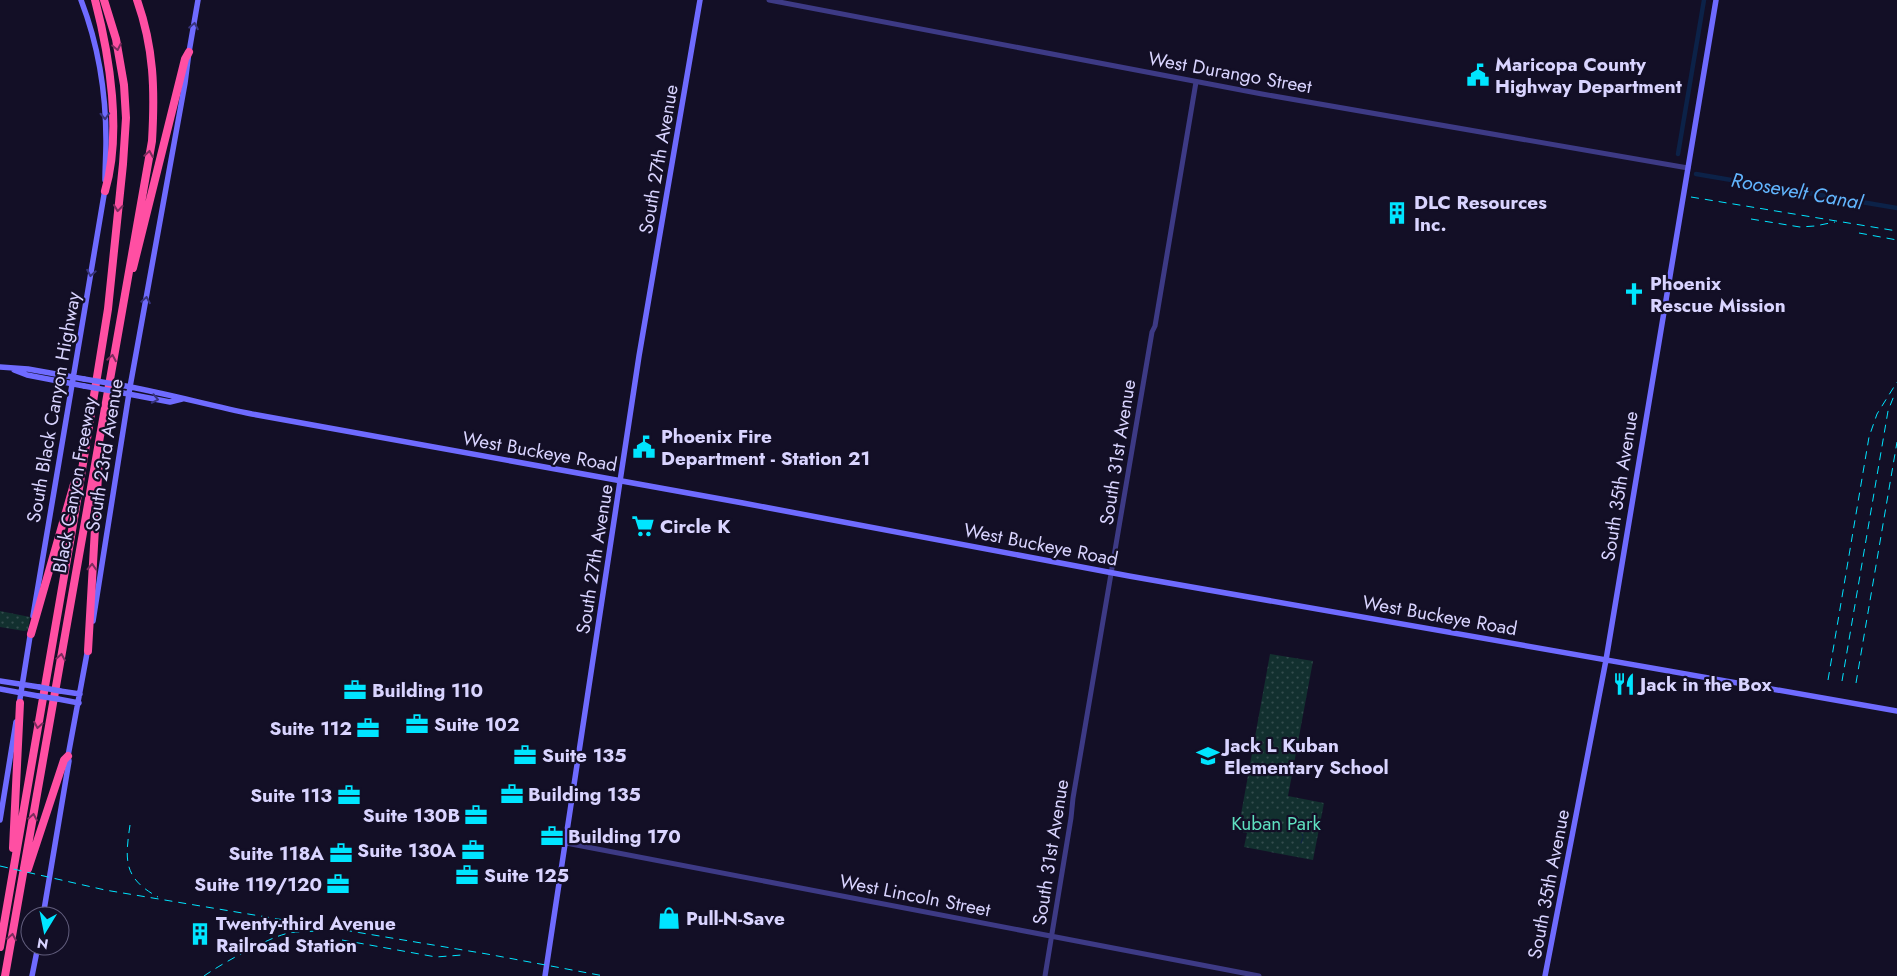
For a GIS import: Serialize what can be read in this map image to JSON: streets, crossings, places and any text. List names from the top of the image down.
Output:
{
  "streets": {
    "highway": ["Black Canyon Freeway"],
    "main road": [
      "South 27th Avenue",
      "South Black Canyon Highway",
      "West Buckeye Road",
      "South 23rd Avenue",
      "South 35th Avenue"
    ],
    "street": ["West Durango Street", "South 31st Avenue", "West Lincoln Street"]
  },
  "crossings": [
    ["West Durango Street", "South 31st Avenue"],
    ["West Durango Street", "South 35th Avenue"],
    ["South 27th Avenue", "West Buckeye Road"],
    ["South 27th Avenue", "West Lincoln Street"],
    ["South Black Canyon Highway", "West Buckeye Road"],
    ["West Buckeye Road", "South 31st Avenue"],
    ["West Buckeye Road", "South 23rd Avenue"],
    ["West Buckeye Road", "South 35th Avenue"],
    ["South 31st Avenue", "West Lincoln Street"]
  ],
  "one_way": ["South Black Canyon Highway", "South 23rd Avenue"],
  "water": ["Roosevelt Canal"],
  "parks": ["Kuban Park"],
  "places": {
    "public building": ["Maricopa County Highway Department", "Phoenix Fire Department - Station 21"],
    "building": ["DLC Resources Inc.", "Twenty-third Avenue Railroad Station"],
    "church": ["Phoenix Rescue Mission"],
    "supermarket": ["Circle K"],
    "restaurant": ["Jack in the Box"],
    "office": [
      "Building 110",
      "Suite 102",
      "Suite 112",
      "Suite 135",
      "Building 135",
      "Suite 113",
      "Suite 130B",
      "Building 170",
      "Suite 130A",
      "Suite 118A",
      "Suite 125",
      "Suite 119/120"
    ],
    "school or university": ["Jack L Kuban Elementary School"],
    "shop": ["Pull-N-Save"]
  },
  "north": "bottom"
}
